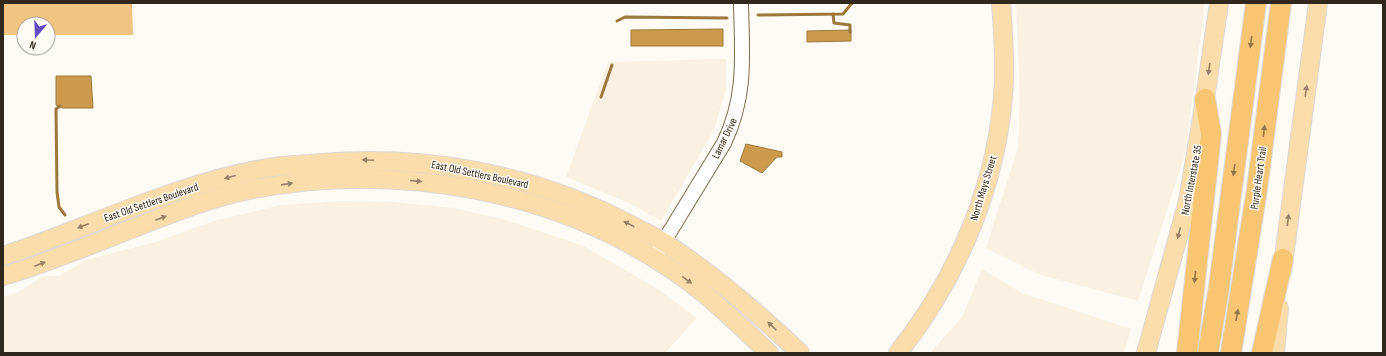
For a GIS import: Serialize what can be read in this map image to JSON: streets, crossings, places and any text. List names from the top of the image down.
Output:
{
  "streets": {
    "highway": ["Purple Heart Trail"],
    "main road": ["East Old Settlers Boulevard", "North Interstate 35", "North Mays Street"],
    "street": ["Lamar Drive"]
  },
  "crossings": [
    ["Lamar Drive", "East Old Settlers Boulevard"]
  ],
  "north": "bottom"
}
